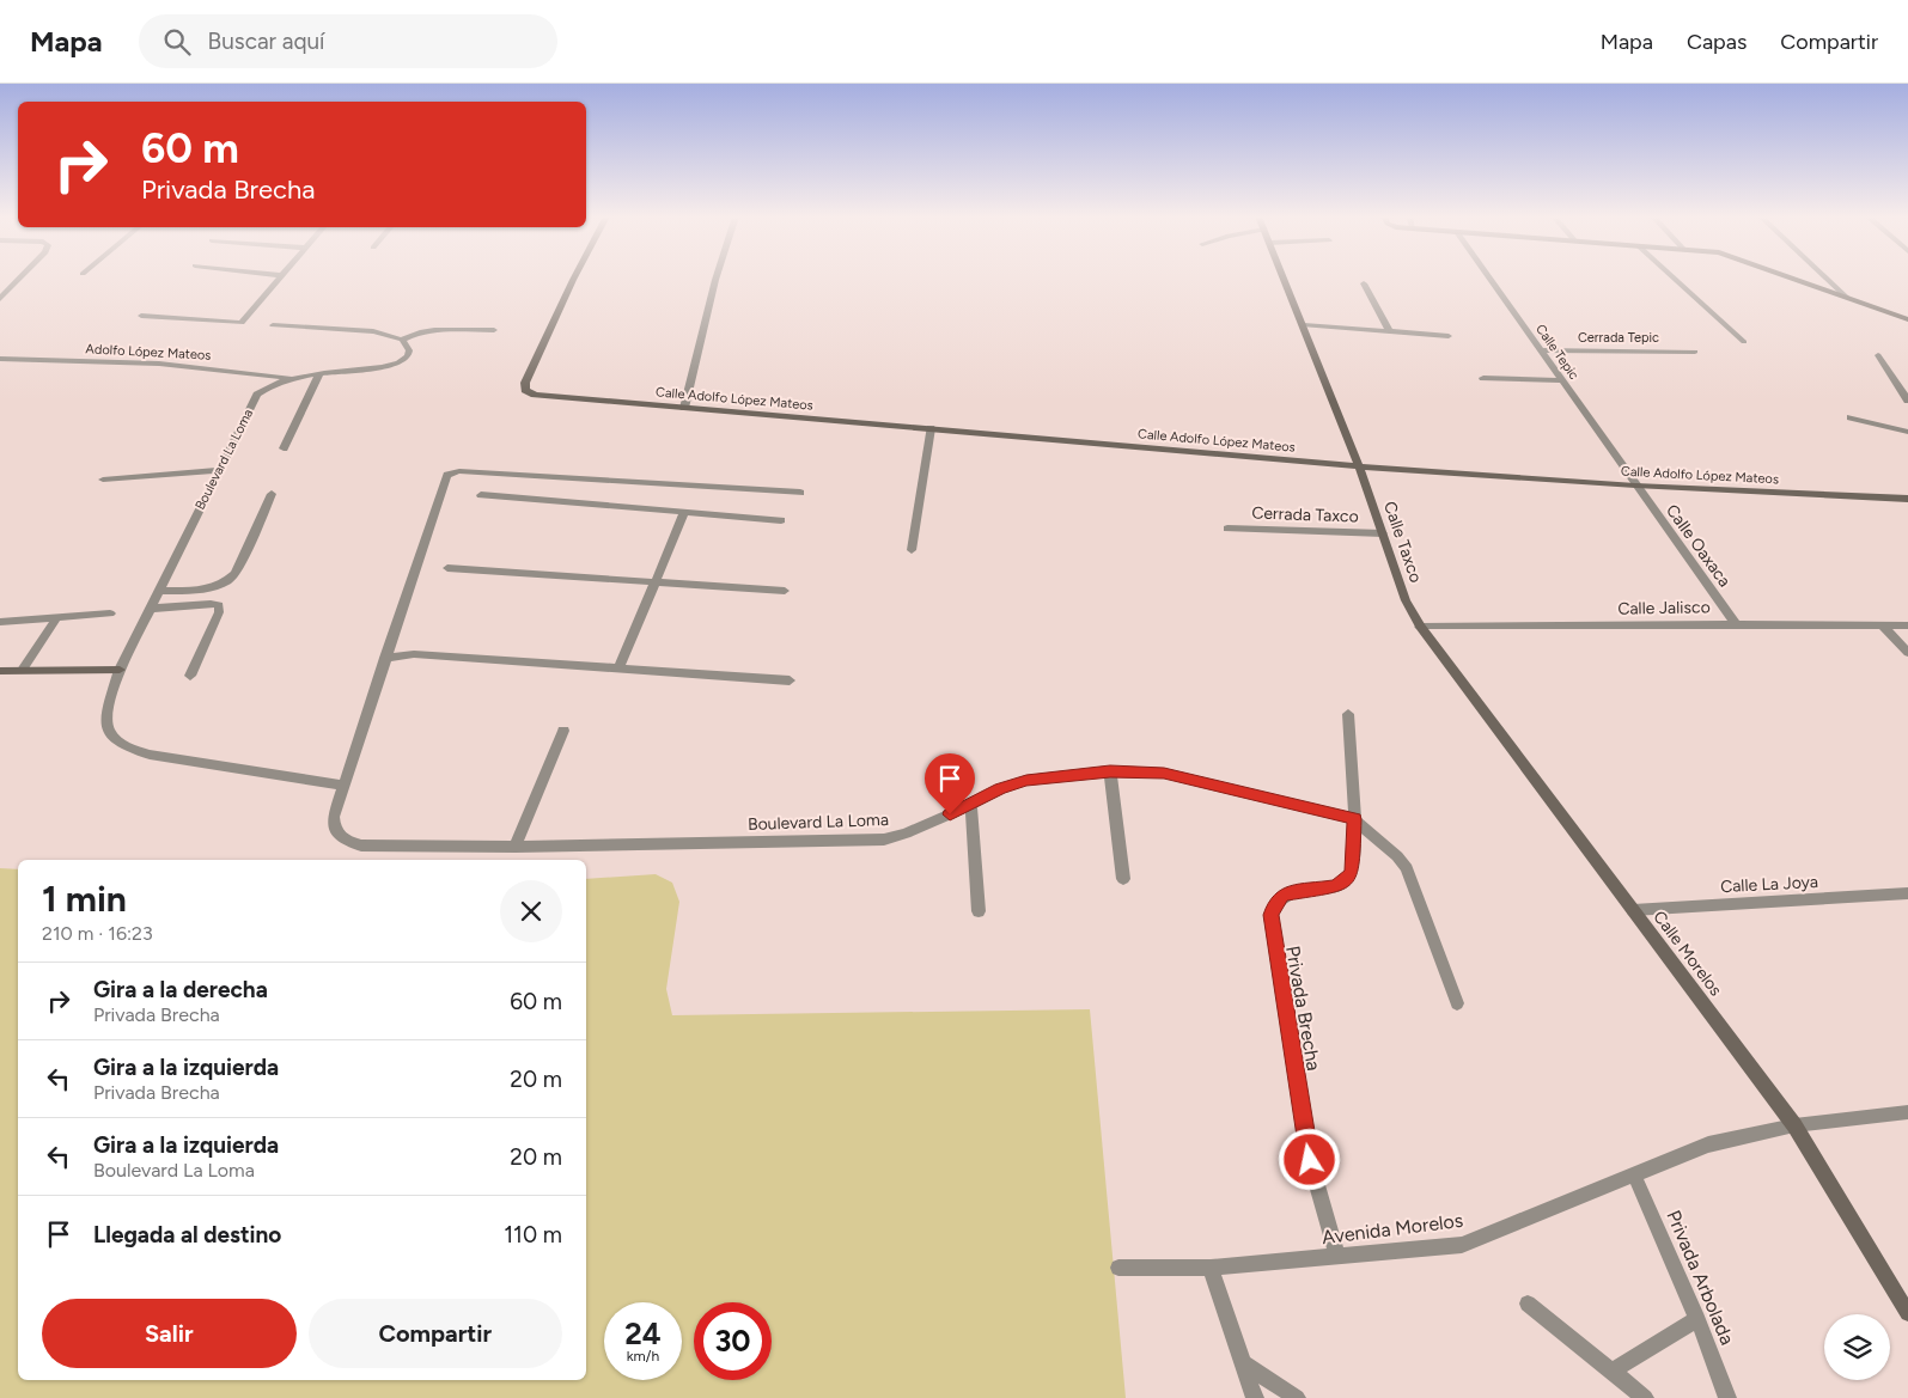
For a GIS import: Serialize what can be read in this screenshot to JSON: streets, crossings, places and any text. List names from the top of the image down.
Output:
{
  "streets": {
    "street": [
      "Cerrada Tepic",
      "Adolfo López Mateos",
      "Calle Tepic",
      "Calle Adolfo López Mateos",
      "Boulevard La Loma",
      "Cerrada Taxco",
      "Calle Taxco",
      "Calle Oaxaca",
      "Calle Jalisco",
      "Calle La Joya",
      "Calle Morelos",
      "Privada Brecha",
      "Avenida Morelos",
      "Privada Arbolada"
    ]
  },
  "crossings": [
    ["Cerrada Tepic", "Calle Tepic"],
    ["Adolfo López Mateos", "Boulevard La Loma"],
    ["Calle Tepic", "Calle Adolfo López Mateos"],
    ["Calle Tepic", "Calle Oaxaca"],
    ["Calle Adolfo López Mateos", "Calle Taxco"],
    ["Calle Adolfo López Mateos", "Calle Oaxaca"],
    ["Boulevard La Loma", "Privada Brecha"],
    ["Cerrada Taxco", "Calle Taxco"],
    ["Calle Taxco", "Calle Jalisco"],
    ["Calle Taxco", "Calle Morelos"],
    ["Calle Oaxaca", "Calle Jalisco"],
    ["Calle Jalisco", "Calle Morelos"],
    ["Calle La Joya", "Calle Morelos"],
    ["Calle Morelos", "Avenida Morelos"],
    ["Privada Brecha", "Avenida Morelos"],
    ["Avenida Morelos", "Privada Arbolada"]
  ],
  "page": {
    "header": "Mapa",
    "search": "Buscar aquí",
    "nav": ["Mapa", "Capas", "Compartir"],
    "turn": ["60 m", "Privada Brecha"],
    "heading": ["1 min", "210 m · 16:23"],
    "list": [
      {
        "name": "Gira a la derecha",
        "note": "Privada Brecha",
        "value": "60 m"
      },
      {
        "name": "Gira a la izquierda",
        "note": "Privada Brecha",
        "value": "20 m"
      },
      {
        "name": "Gira a la izquierda",
        "note": "Boulevard La Loma",
        "value": "20 m"
      },
      {
        "name": "Llegada al destino",
        "value": "110 m"
      }
    ],
    "buttons": ["Salir", "Compartir"],
    "speed": "24 km/h",
    "limit": "30"
  }
}
